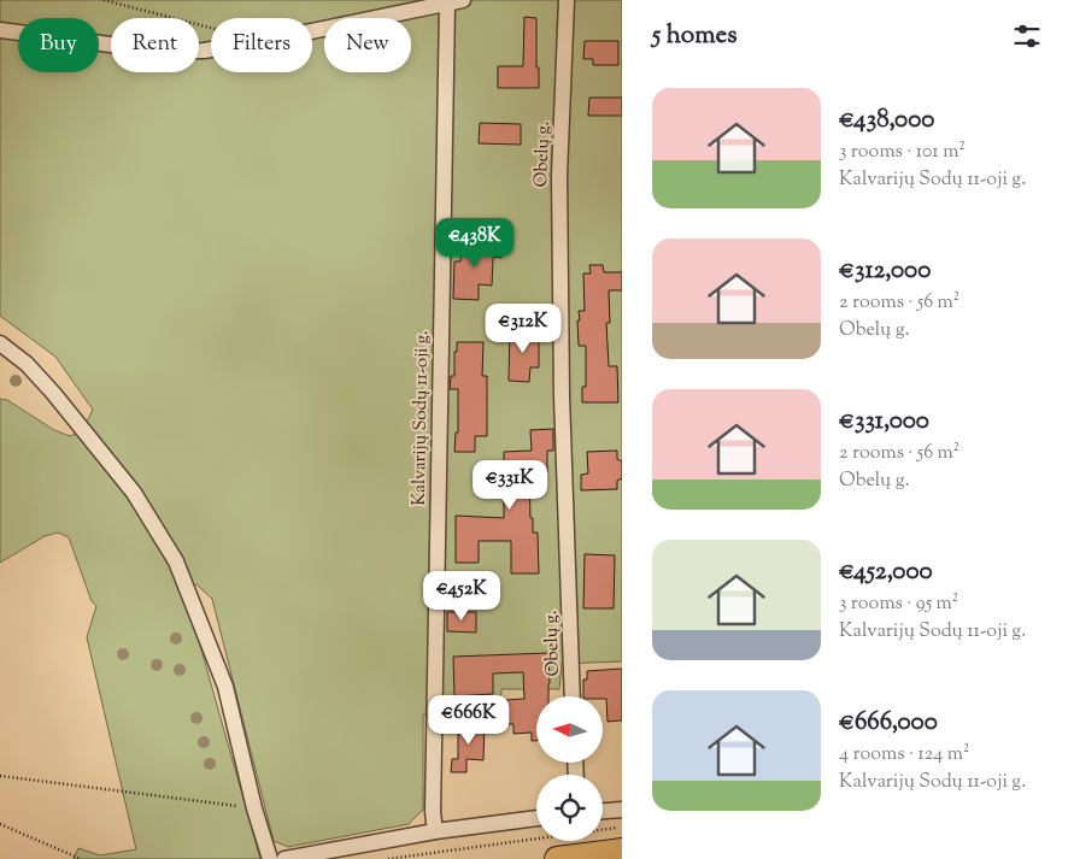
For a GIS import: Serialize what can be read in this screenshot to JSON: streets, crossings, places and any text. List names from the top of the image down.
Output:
{
  "streets": {
    "street": ["Obelų g.", "Kalvarijų Sodų 11-oji g."]
  },
  "north": "left",
  "page": {
    "heading": "5 homes",
    "chip": [
      "Buy",
      "Rent",
      "Filters",
      "New"
    ],
    "list": [
      {
        "name": "€438,000",
        "note": "3 rooms · 101 m² · Kalvarijų Sodų 11-oji g."
      },
      {
        "name": "€312,000",
        "note": "2 rooms · 56 m² · Obelų g."
      },
      {
        "name": "€331,000",
        "note": "2 rooms · 56 m² · Obelų g."
      },
      {
        "name": "€452,000",
        "note": "3 rooms · 95 m² · Kalvarijų Sodų 11-oji g."
      },
      {
        "name": "€666,000",
        "note": "4 rooms · 124 m² · Kalvarijų Sodų 11-oji g."
      }
    ],
    "price": [
      "€438K",
      "€312K",
      "€331K",
      "€452K",
      "€666K"
    ]
  }
}
